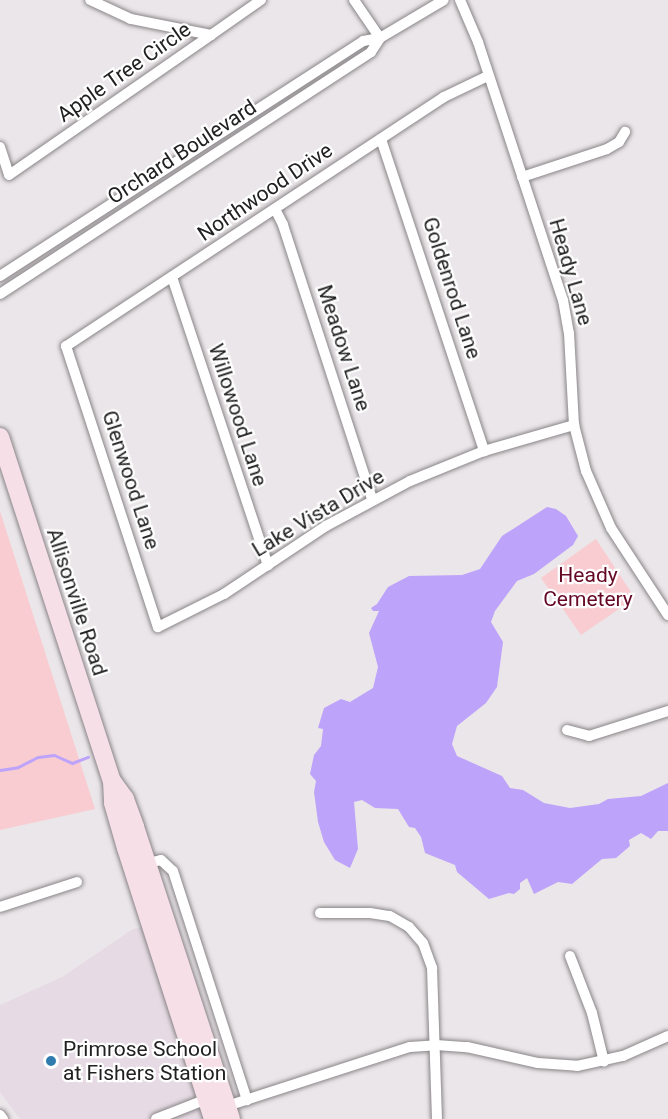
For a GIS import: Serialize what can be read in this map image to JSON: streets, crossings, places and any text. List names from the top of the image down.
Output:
{
  "streets": {
    "main road": ["Allisonville Road"],
    "street": [
      "Apple Tree Circle",
      "Orchard Boulevard",
      "Northwood Drive",
      "Heady Lane",
      "Goldenrod Lane",
      "Meadow Lane",
      "Willowood Lane",
      "Glenwood Lane",
      "Lake Vista Drive"
    ]
  },
  "crossings": [
    ["Northwood Drive", "Heady Lane"],
    ["Northwood Drive", "Goldenrod Lane"],
    ["Northwood Drive", "Meadow Lane"],
    ["Northwood Drive", "Willowood Lane"],
    ["Northwood Drive", "Glenwood Lane"],
    ["Heady Lane", "Lake Vista Drive"],
    ["Goldenrod Lane", "Lake Vista Drive"],
    ["Meadow Lane", "Lake Vista Drive"],
    ["Willowood Lane", "Lake Vista Drive"],
    ["Glenwood Lane", "Lake Vista Drive"]
  ],
  "parks": ["Heady Cemetery"],
  "places": ["Primrose School at Fishers Station"]
}
